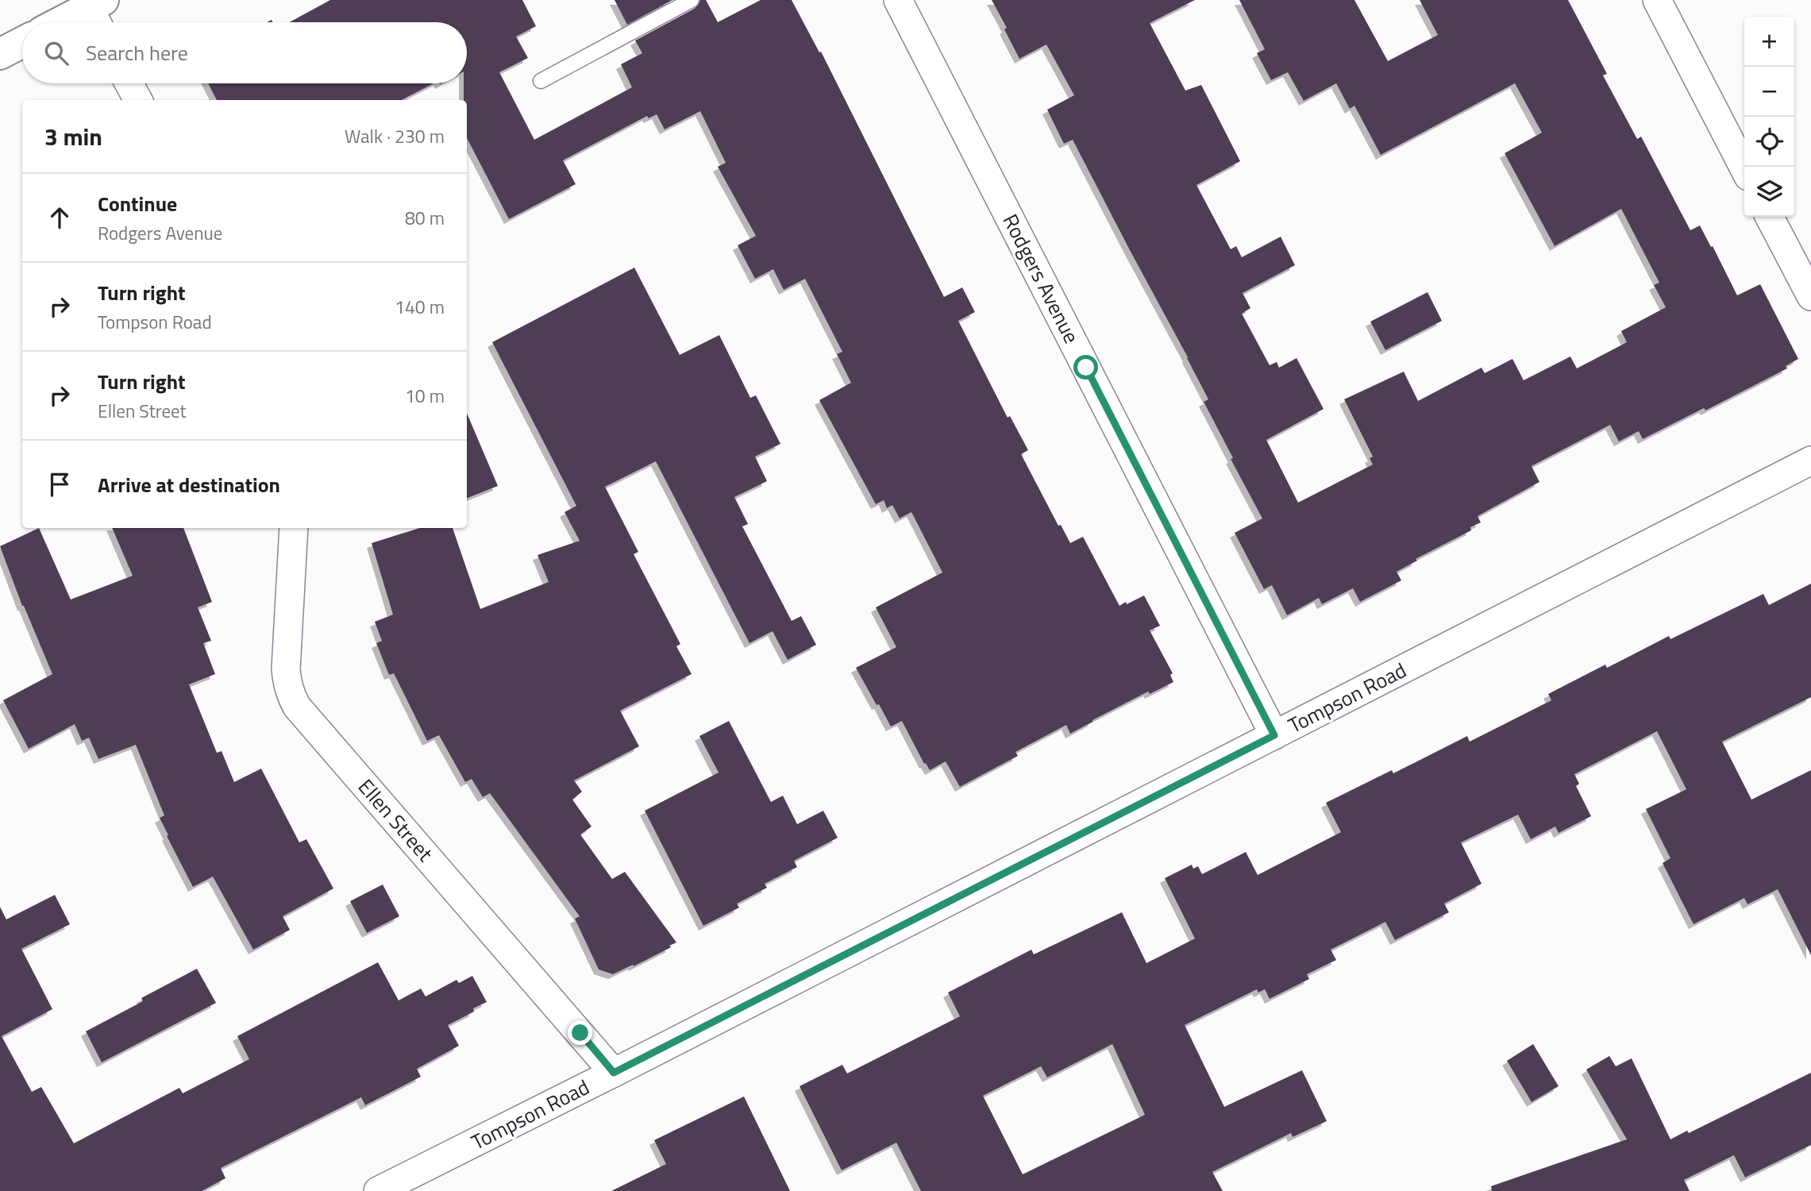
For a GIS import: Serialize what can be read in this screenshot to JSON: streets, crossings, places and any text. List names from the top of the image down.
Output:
{
  "streets": {
    "street": ["Rodgers Avenue", "Tompson Road", "Ellen Street"]
  },
  "crossings": [
    ["Rodgers Avenue", "Tompson Road"],
    ["Tompson Road", "Ellen Street"]
  ],
  "page": {
    "map_buttons": ["+", "−"],
    "search": "Search here",
    "heading": ["3 min", "Walk · 230 m"],
    "list": [
      ["Continue", "Rodgers Avenue", "80 m"],
      ["Turn right", "Tompson Road", "140 m"],
      ["Turn right", "Ellen Street", "10 m"],
      "Arrive at destination"
    ]
  }
}
